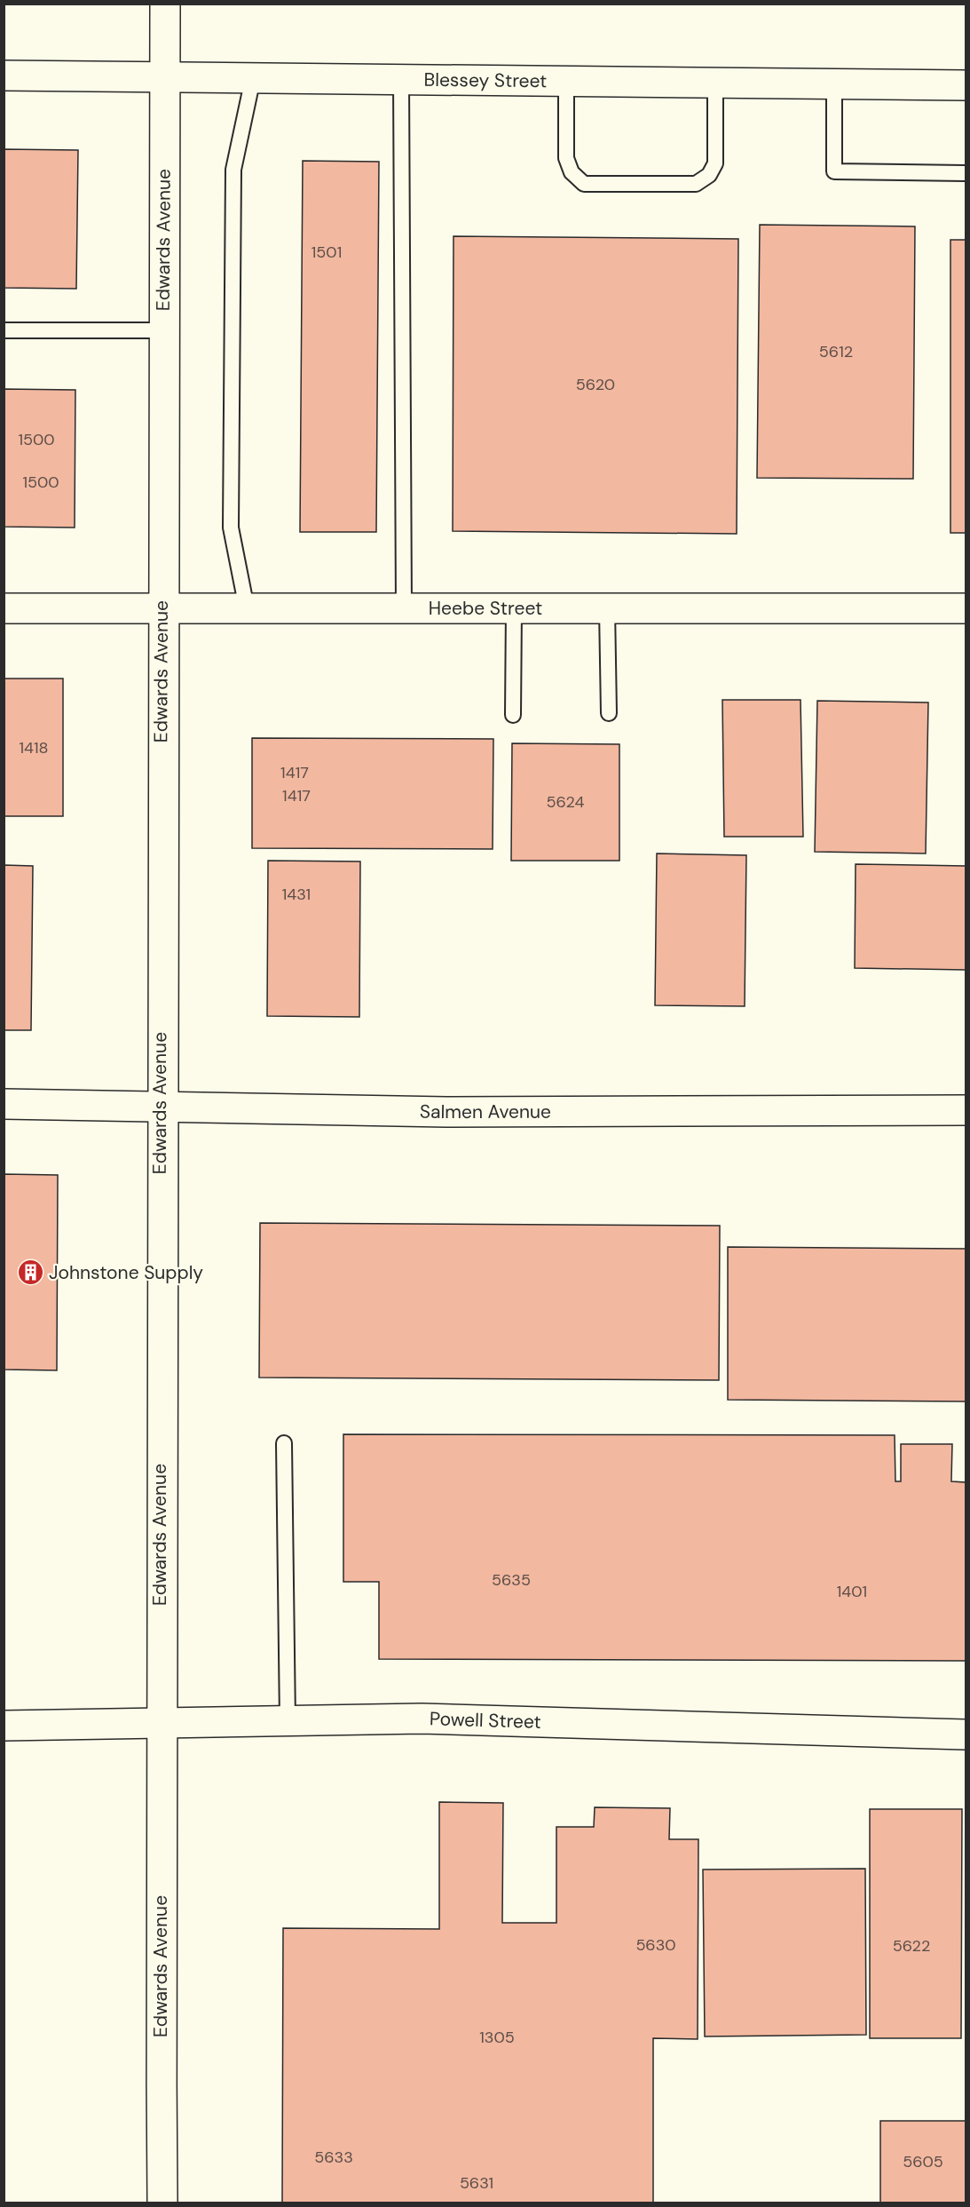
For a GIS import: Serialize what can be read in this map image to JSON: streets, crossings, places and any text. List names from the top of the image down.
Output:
{
  "streets": {
    "street": [
      "Blessey Street",
      "Edwards Avenue",
      "Heebe Street",
      "Salmen Avenue",
      "Powell Street"
    ]
  },
  "crossings": [
    ["Blessey Street", "Edwards Avenue"],
    ["Edwards Avenue", "Heebe Street"],
    ["Edwards Avenue", "Salmen Avenue"],
    ["Edwards Avenue", "Powell Street"]
  ],
  "places": {
    "building": ["Johnstone Supply"]
  },
  "house_numbers": [
    "1501",
    "5612",
    "5620",
    "1500",
    "1500",
    "1418",
    "1417",
    "1417",
    "5624",
    "1431",
    "5635",
    "1401",
    "5630",
    "5622",
    "1305",
    "5633",
    "5605",
    "5631"
  ]
}
